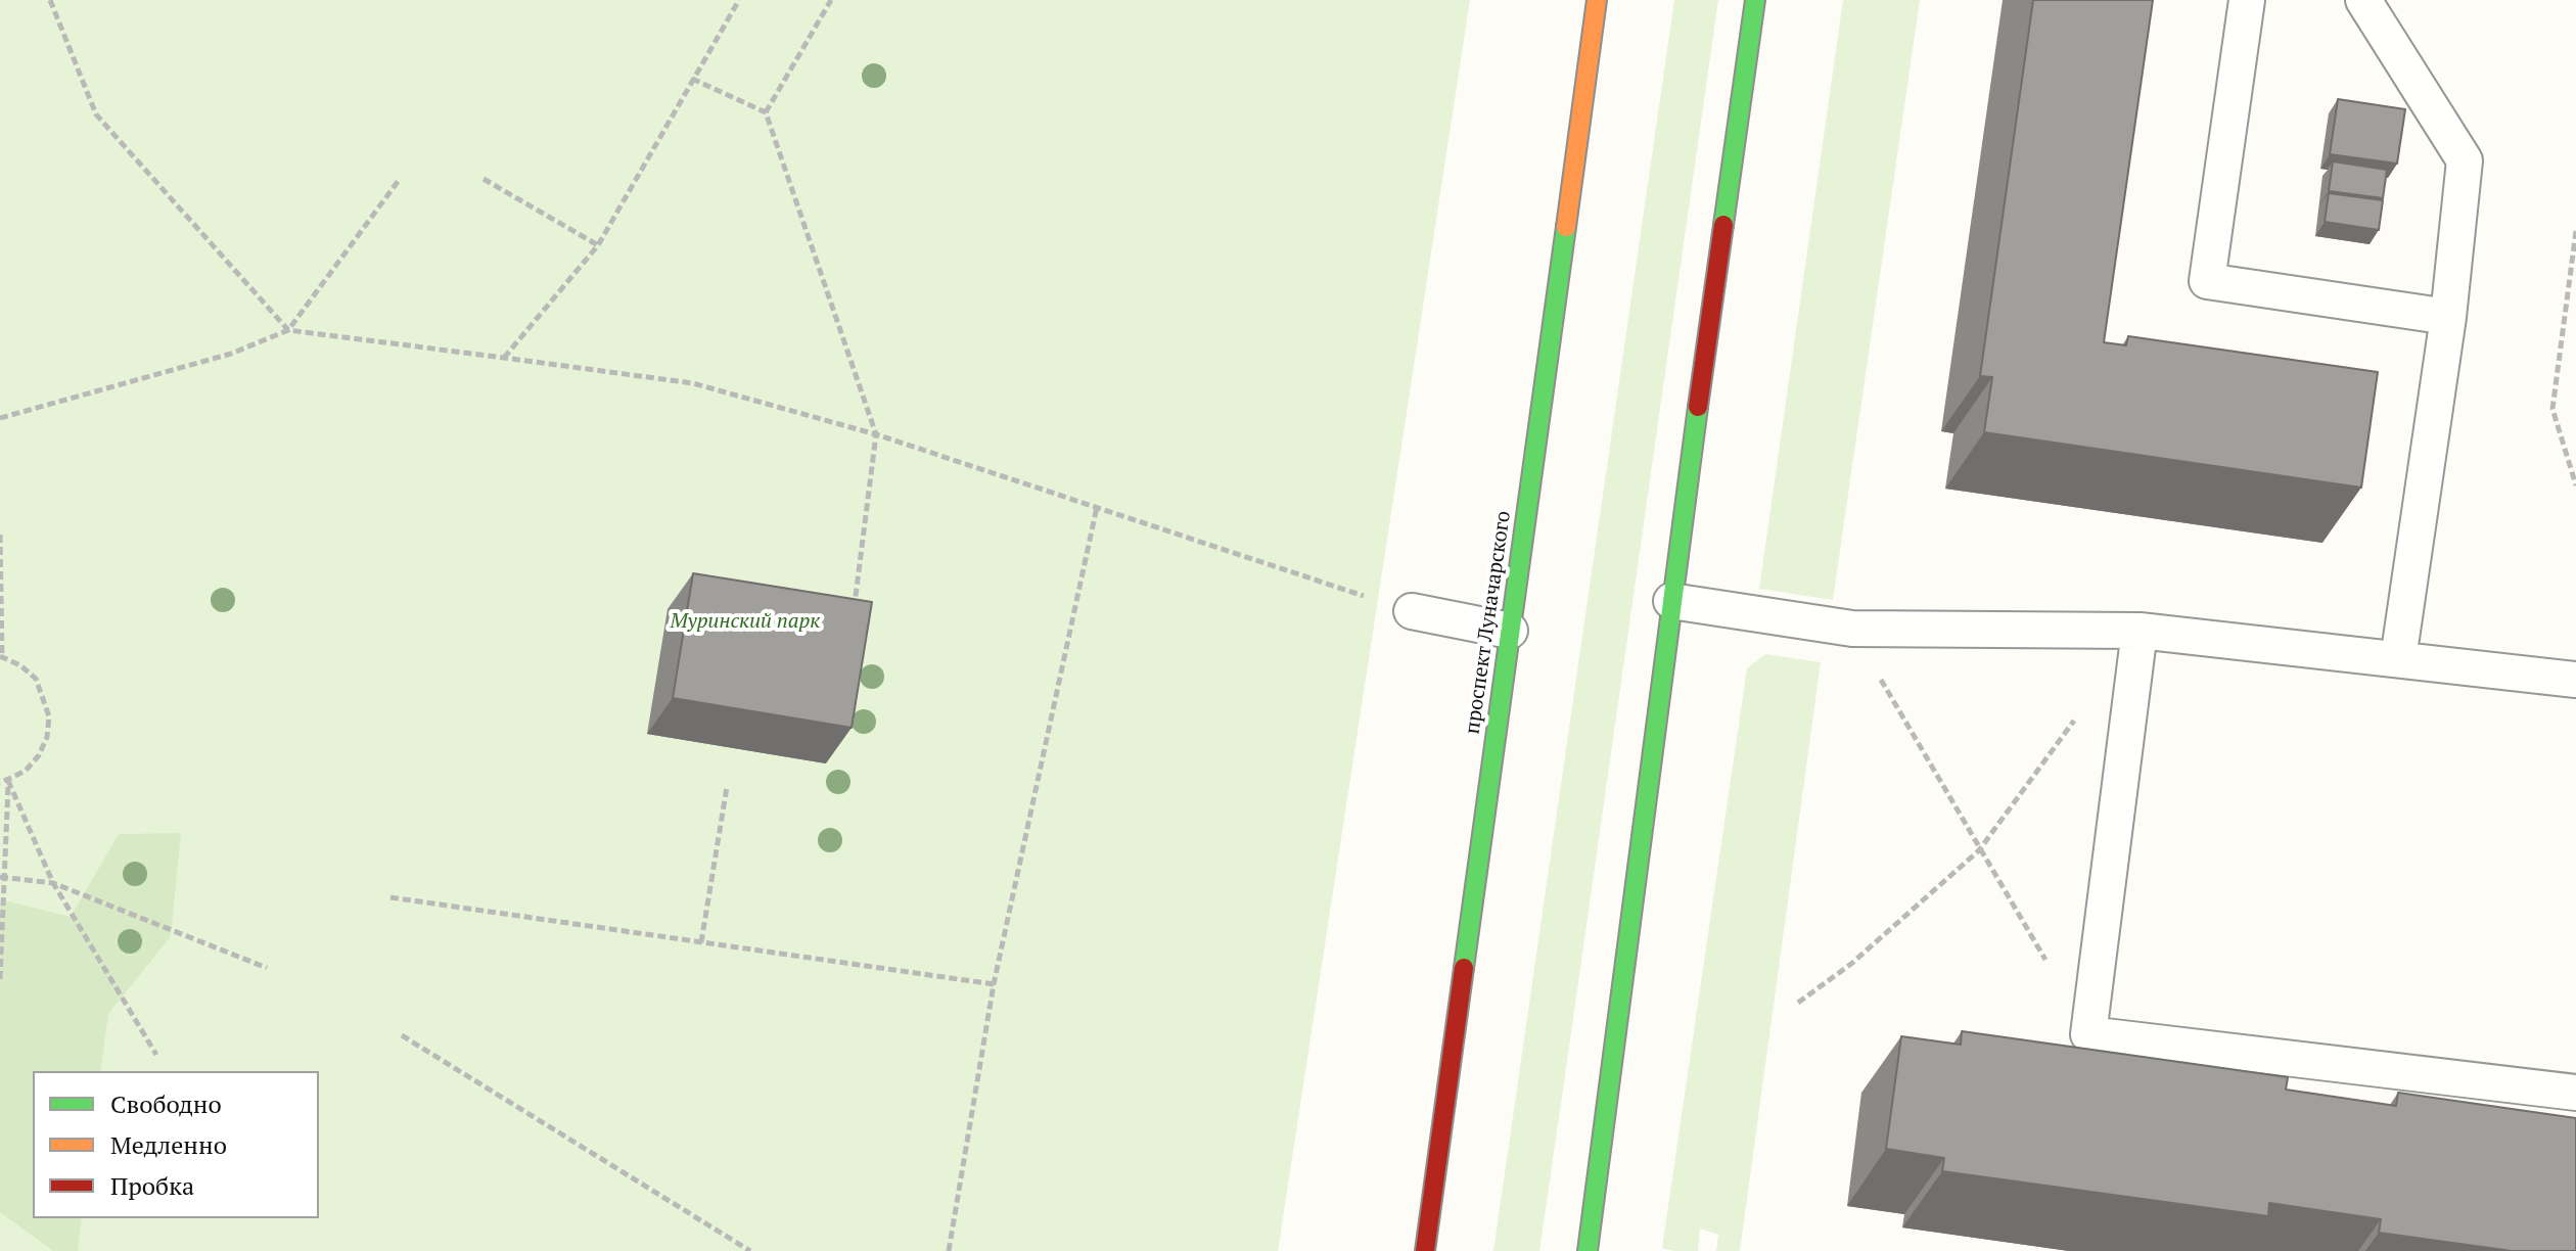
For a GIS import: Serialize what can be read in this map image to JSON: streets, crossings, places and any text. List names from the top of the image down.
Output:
{
  "streets": {
    "main road": ["проспект Луначарского"]
  },
  "parks": ["Муринский парк"],
  "legend": ["Свободно", "Медленно", "Пробка"]
}
